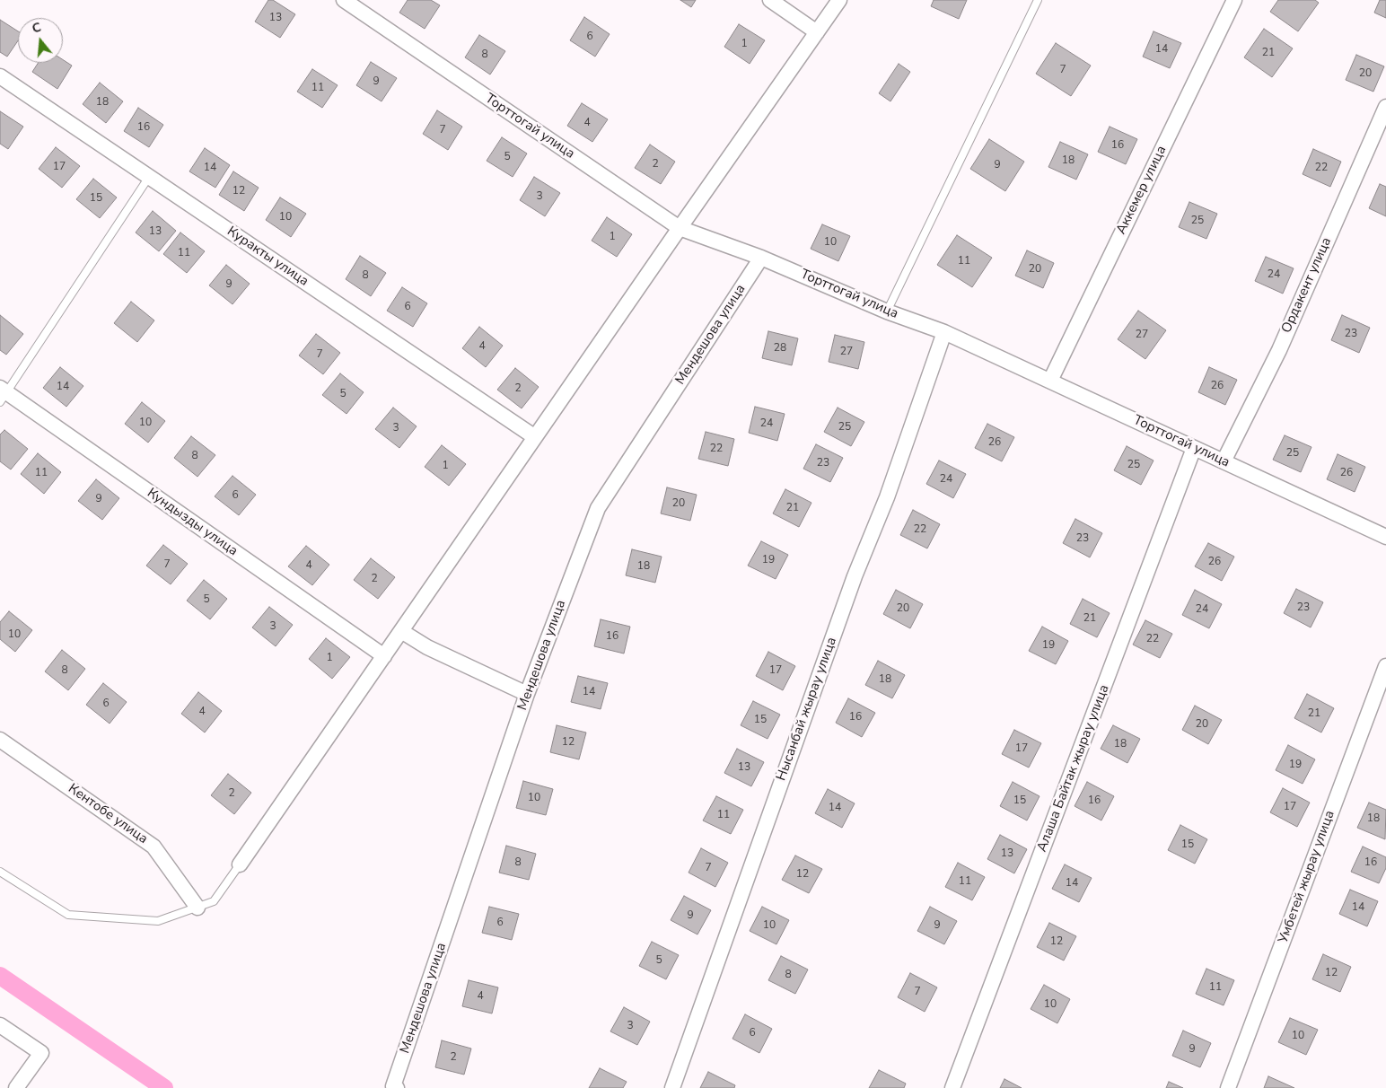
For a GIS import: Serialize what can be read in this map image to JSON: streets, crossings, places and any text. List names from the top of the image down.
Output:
{
  "streets": {
    "street": [
      "Торттогай улица",
      "Аккемер улица",
      "Куракты улица",
      "Ордакент улица",
      "Мендешова улица",
      "Кундызды улица",
      "Нысанбай жырау улица",
      "Алаша Байтак жырау улица",
      "Кентобе улица",
      "Умбетей жырау улица"
    ]
  },
  "crossings": [
    ["Торттогай улица", "Аккемер улица"],
    ["Торттогай улица", "Ордакент улица"],
    ["Торттогай улица", "Мендешова улица"],
    ["Торттогай улица", "Нысанбай жырау улица"],
    ["Торттогай улица", "Алаша Байтак жырау улица"]
  ],
  "house_numbers": [
    "13",
    "6",
    "1",
    "14",
    "21",
    "8",
    "7",
    "20",
    "9",
    "11",
    "18",
    "4",
    "16",
    "7",
    "16",
    "5",
    "18",
    "2",
    "9",
    "17",
    "14",
    "22",
    "12",
    "3",
    "15",
    "10",
    "25",
    "13",
    "1",
    "10",
    "11",
    "11",
    "20",
    "24",
    "8",
    "9",
    "6",
    "23",
    "27",
    "4",
    "28",
    "27",
    "7",
    "26",
    "14",
    "2",
    "5",
    "10",
    "24",
    "25",
    "3",
    "26",
    "22",
    "25",
    "8",
    "23",
    "25",
    "1",
    "11",
    "26",
    "24",
    "6",
    "9",
    "20",
    "21",
    "22",
    "23",
    "19",
    "26",
    "7",
    "4",
    "18",
    "2",
    "5",
    "23",
    "20",
    "24",
    "21",
    "3",
    "10",
    "16",
    "22",
    "19",
    "1",
    "8",
    "17",
    "18",
    "14",
    "6",
    "4",
    "21",
    "16",
    "15",
    "20",
    "12",
    "18",
    "17",
    "19",
    "13",
    "2",
    "10",
    "15",
    "16",
    "17",
    "14",
    "11",
    "18",
    "15",
    "13",
    "8",
    "16",
    "7",
    "12",
    "11",
    "14",
    "14",
    "9",
    "6",
    "10",
    "9",
    "12",
    "5",
    "12",
    "8",
    "11",
    "7",
    "4",
    "10",
    "3",
    "6",
    "10",
    "9",
    "2"
  ],
  "north": "top"
}
